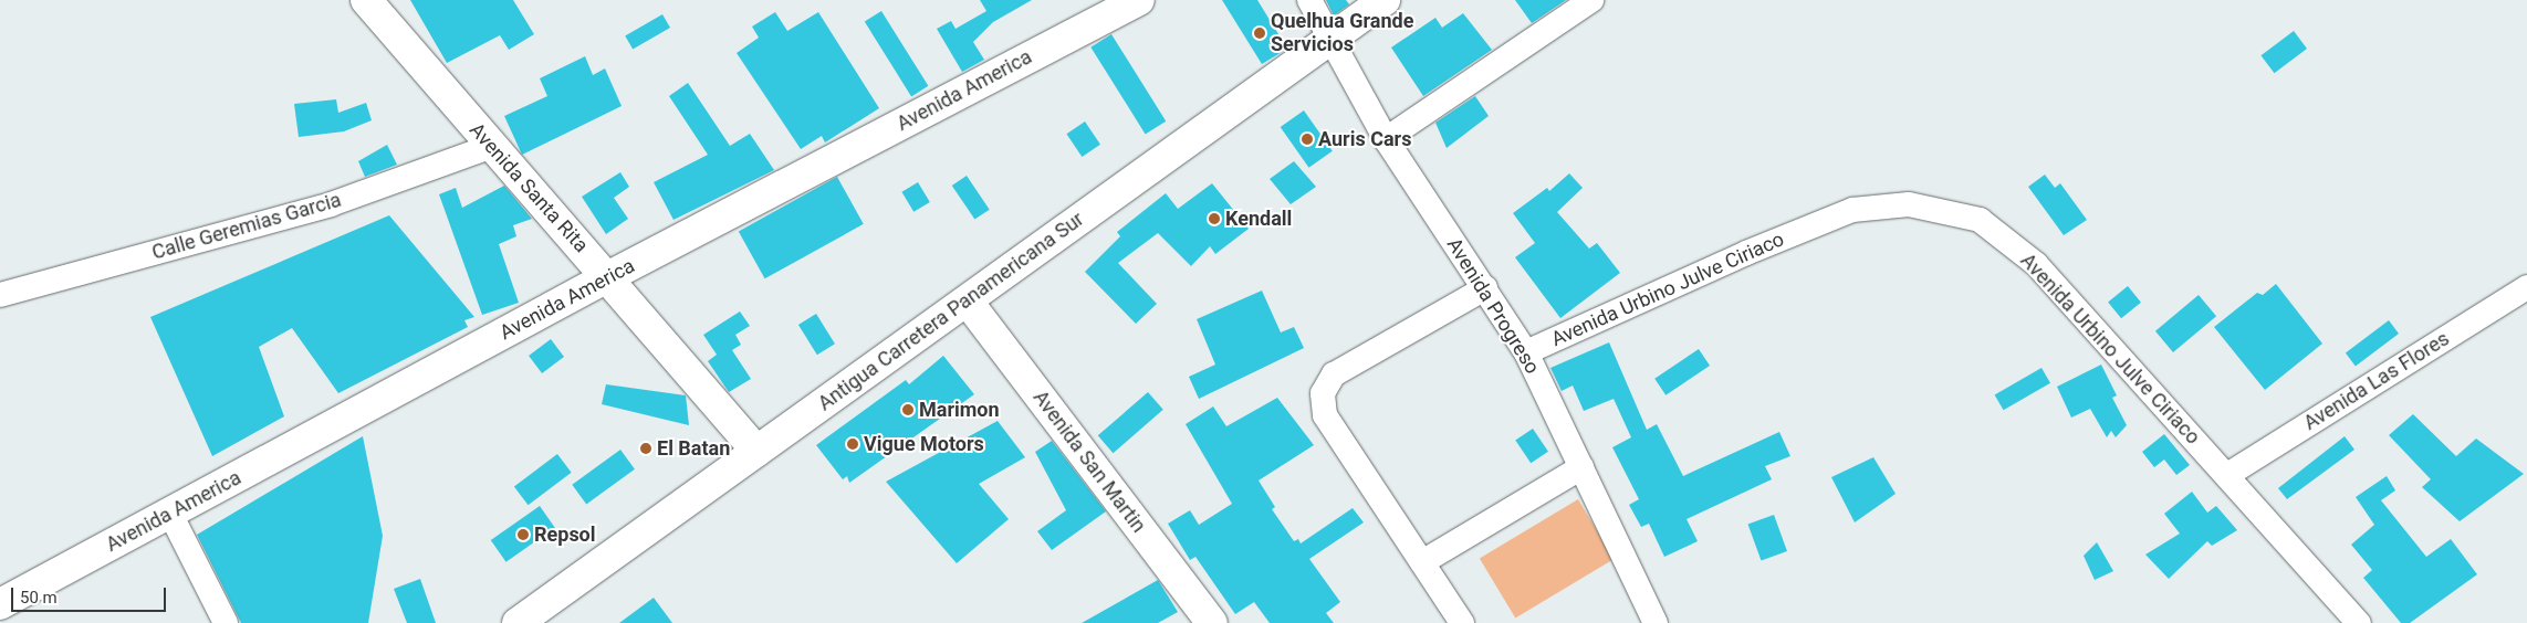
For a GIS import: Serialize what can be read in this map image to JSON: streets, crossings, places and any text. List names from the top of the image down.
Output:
{
  "streets": {
    "main road": [
      "Avenida America",
      "Avenida Santa Rita",
      "Antigua Carretera Panamericana Sur",
      "Avenida San Martin"
    ],
    "street": [
      "Calle Geremias Garcia",
      "Avenida Urbino Julve Ciriaco",
      "Avenida Progreso",
      "Avenida Las Flores"
    ]
  },
  "crossings": [
    ["Avenida America", "Avenida Santa Rita"],
    ["Avenida Santa Rita", "Calle Geremias Garcia"],
    ["Avenida Santa Rita", "Antigua Carretera Panamericana Sur"],
    ["Avenida Urbino Julve Ciriaco", "Avenida Progreso"],
    ["Avenida Urbino Julve Ciriaco", "Avenida Las Flores"],
    ["Avenida Progreso", "Antigua Carretera Panamericana Sur"],
    ["Antigua Carretera Panamericana Sur", "Avenida San Martin"]
  ],
  "places": [
    "Quelhua Grande Servicios",
    "Auris Cars",
    "Kendall",
    "Marimon",
    "Vigue Motors",
    "El Batan",
    "Repsol"
  ],
  "scale_bar": "50 m"
}
